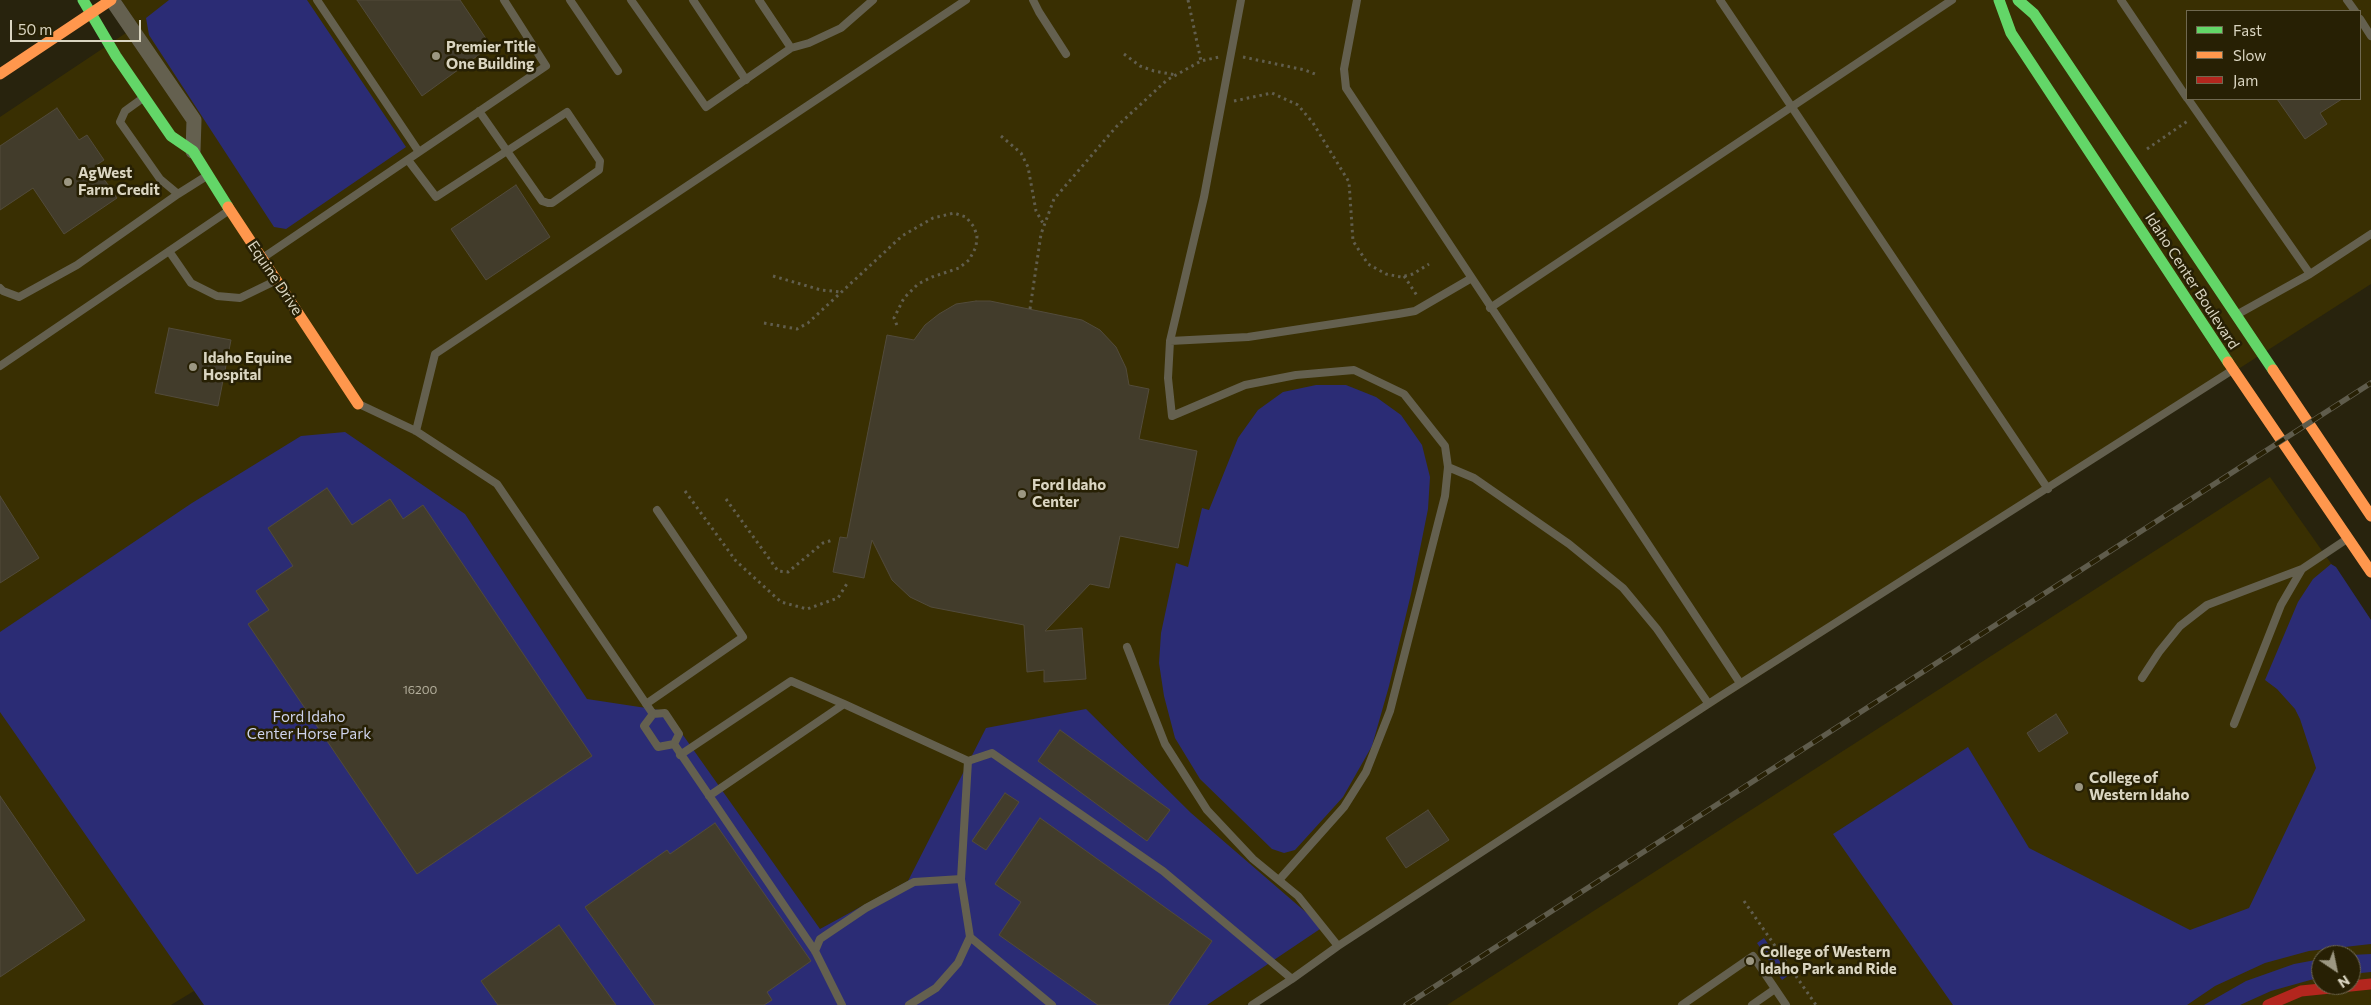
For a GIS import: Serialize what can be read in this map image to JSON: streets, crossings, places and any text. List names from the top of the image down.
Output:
{
  "streets": {
    "main road": ["Equine Drive", "Idaho Center Boulevard"]
  },
  "parks": ["Ford Idaho Center Horse Park"],
  "places": [
    "Premier Title One Building",
    "AgWest Farm Credit",
    "Idaho Equine Hospital",
    "Ford Idaho Center",
    "College of Western Idaho",
    "College of Western Idaho Park and Ride"
  ],
  "house_numbers": ["16200"],
  "legend": ["Fast", "Slow", "Jam"],
  "scale_bar": "50 m",
  "north": "bottom right"
}
